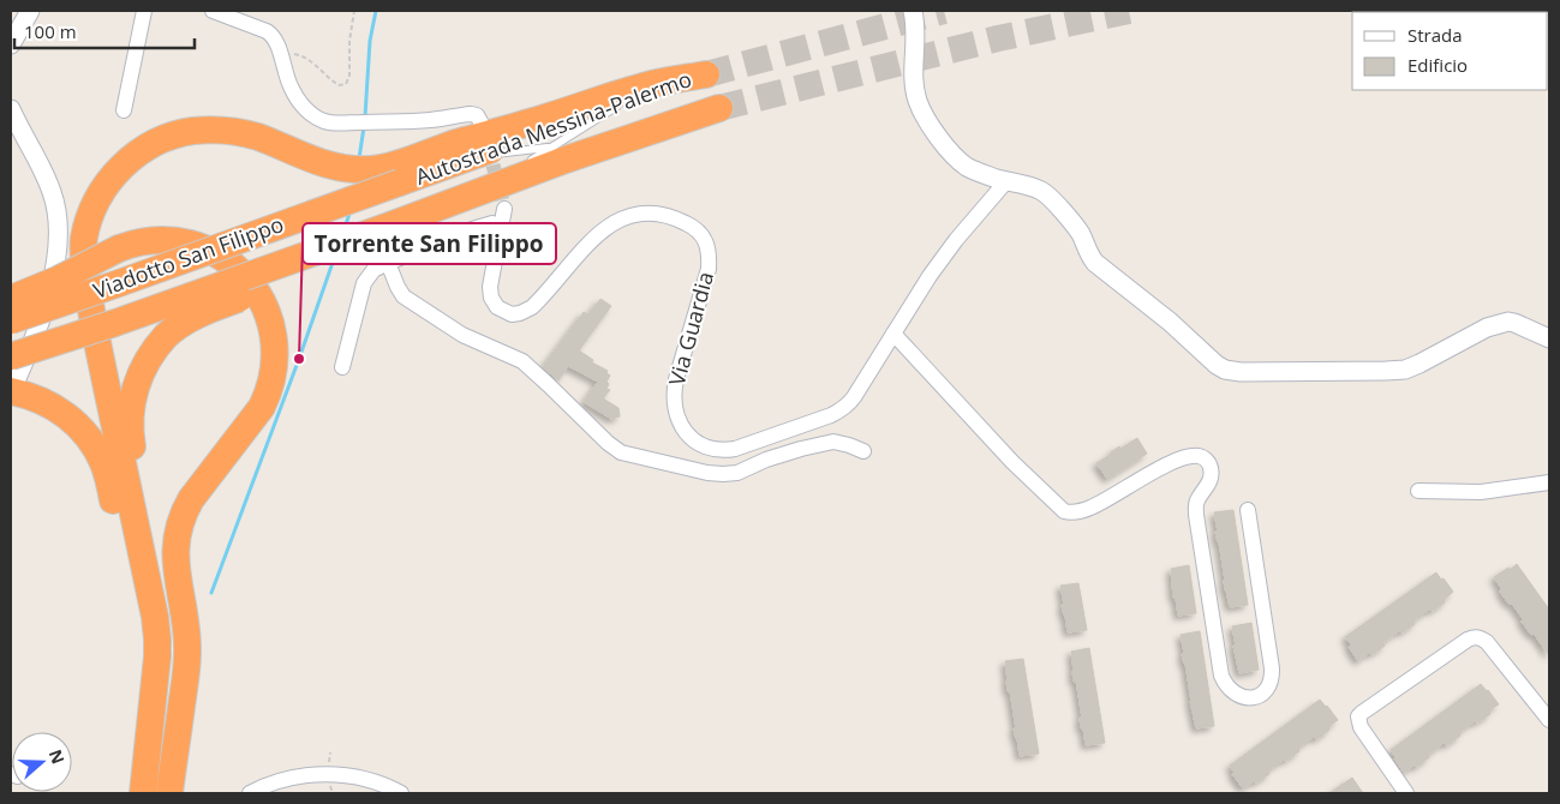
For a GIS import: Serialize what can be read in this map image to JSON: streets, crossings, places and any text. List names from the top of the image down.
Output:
{
  "streets": {
    "highway": ["Autostrada Messina-Palermo", "Viadotto San Filippo"],
    "street": ["Via Guardia"]
  },
  "crossings": [
    ["Autostrada Messina-Palermo", "Viadotto San Filippo"]
  ],
  "places": ["Torrente San Filippo"],
  "legend": ["Strada", "Edificio"],
  "scale_bar": "100 m",
  "north": "right"
}
